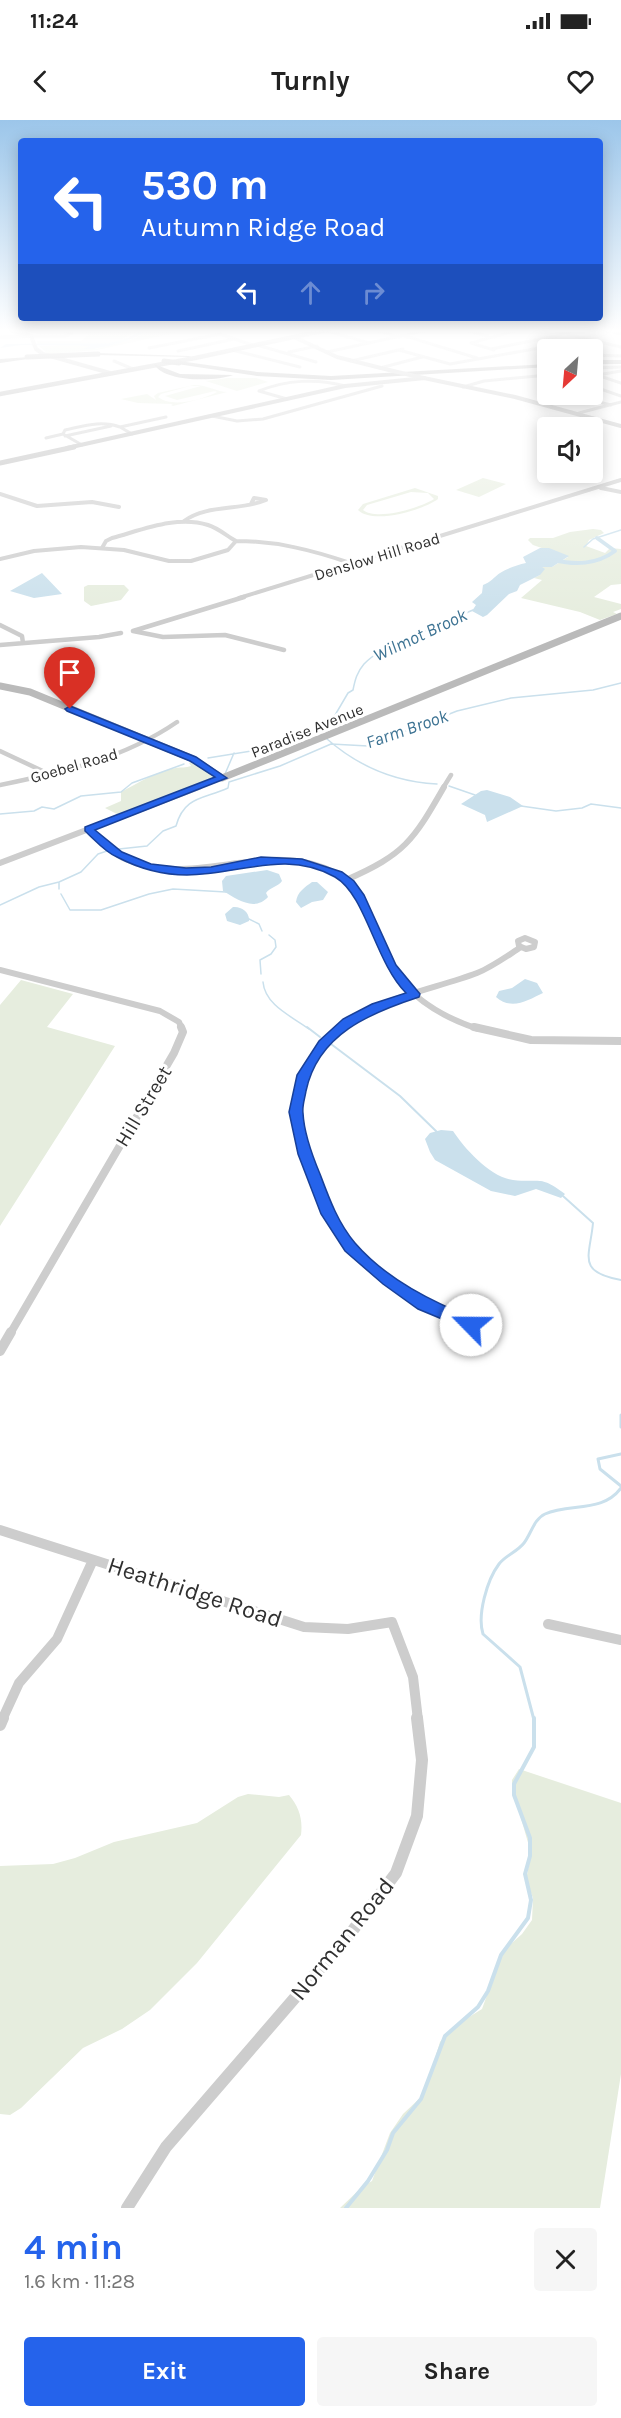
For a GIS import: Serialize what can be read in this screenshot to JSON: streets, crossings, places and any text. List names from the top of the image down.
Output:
{
  "streets": {
    "street": [
      "Denslow Hill Road",
      "Paradise Avenue",
      "Goebel Road",
      "Hill Street",
      "Heathridge Road",
      "Norman Road"
    ]
  },
  "crossings": [
    ["Heathridge Road", "Norman Road"]
  ],
  "water": ["Wilmot Brook", "Farm Brook"],
  "north": "bottom left",
  "page": {
    "status": "11:24",
    "header": "Turnly",
    "turn": ["530 m", "Autumn Ridge Road"],
    "heading": ["4 min", "1.6 km · 11:28"],
    "buttons": ["Exit", "Share"]
  }
}
